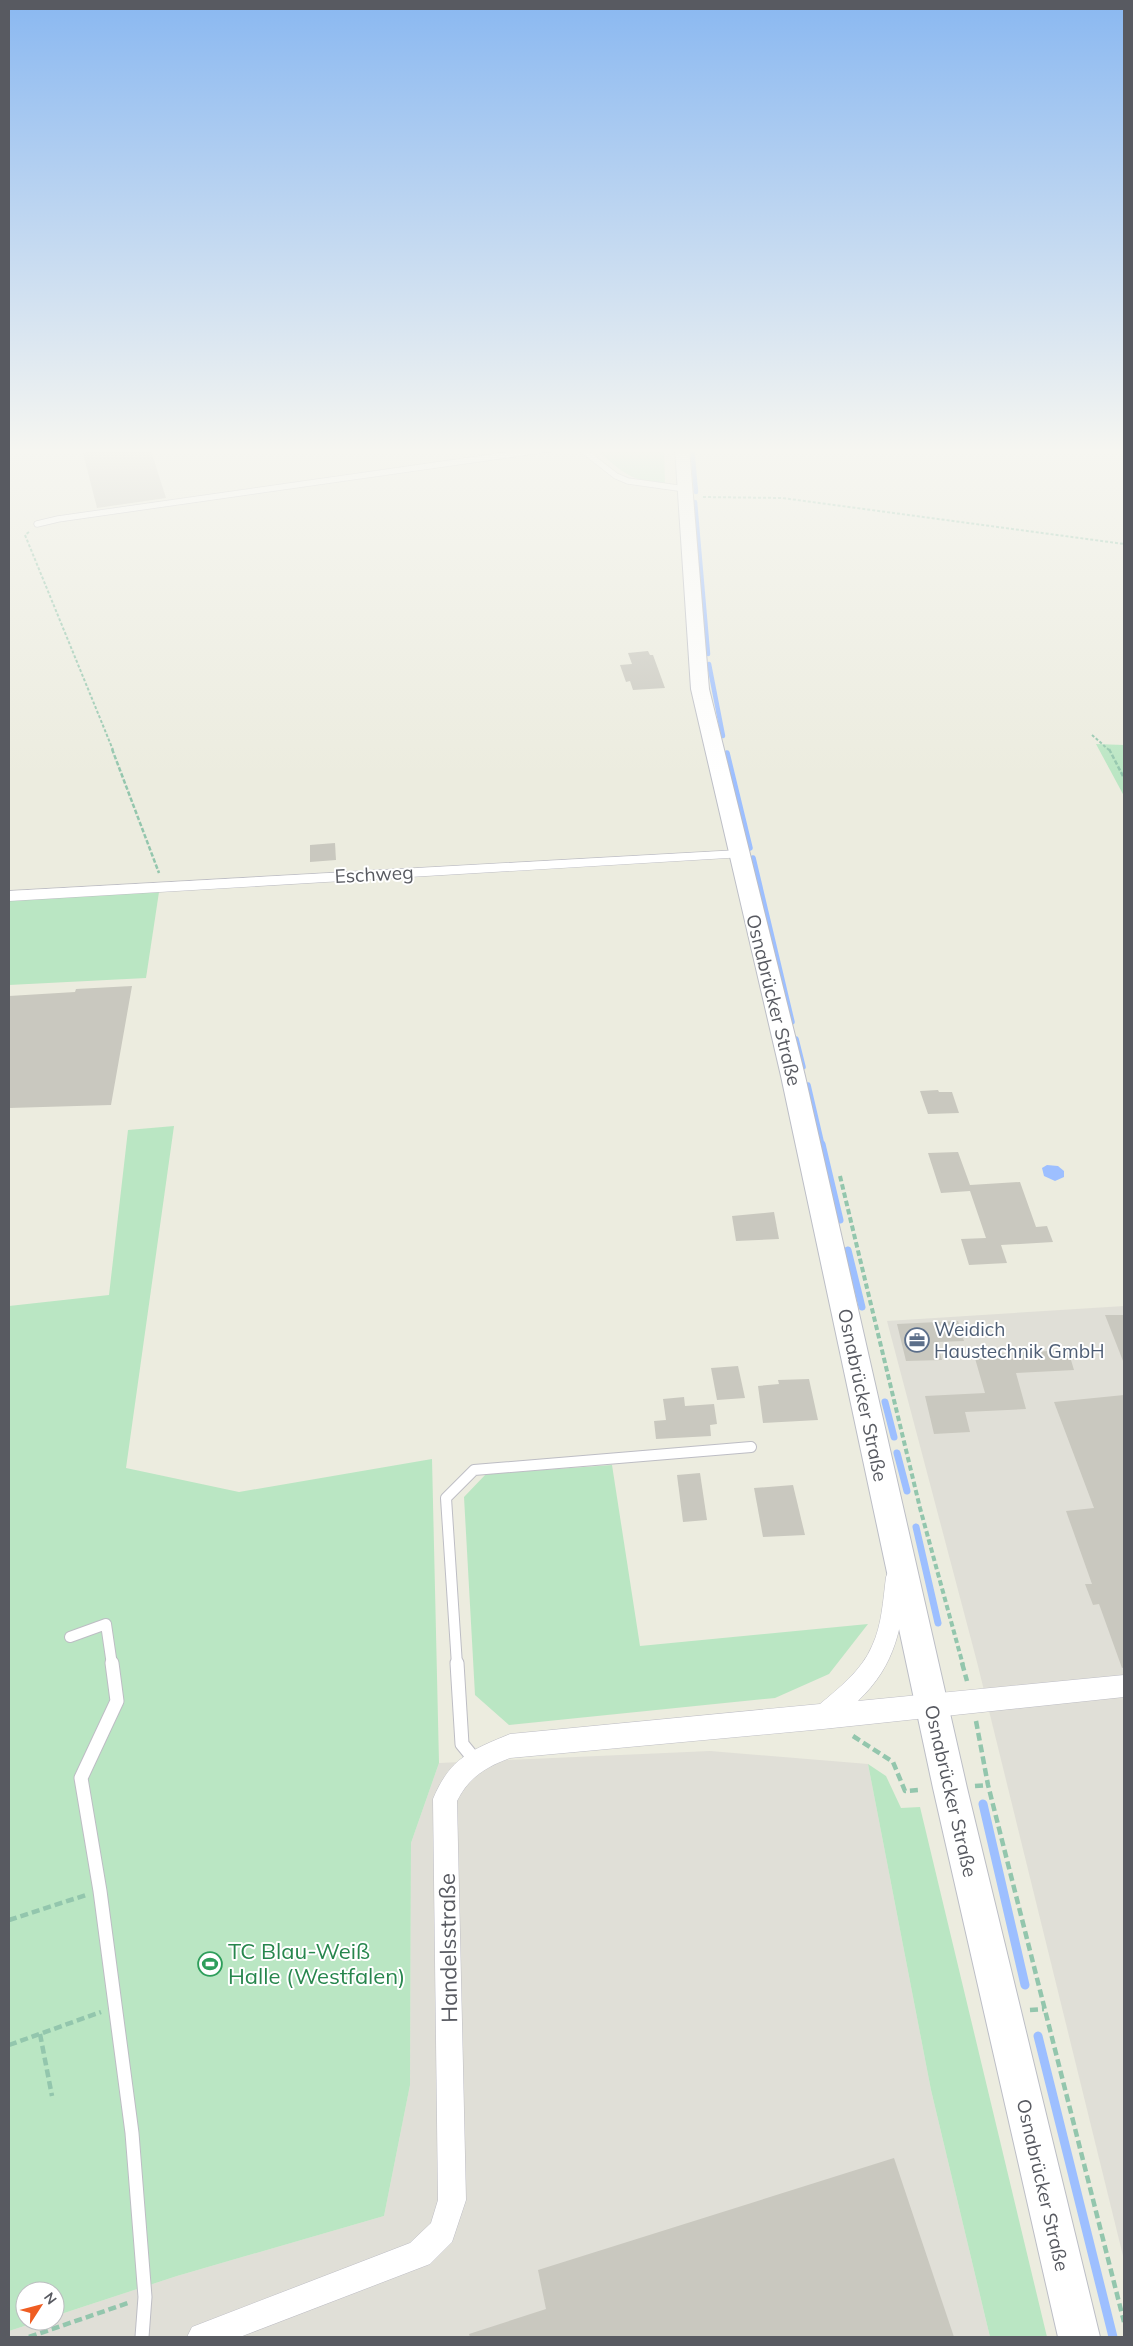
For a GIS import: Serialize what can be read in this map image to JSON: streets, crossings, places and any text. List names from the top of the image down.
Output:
{
  "streets": {
    "main road": ["Osnabrücker Straße"],
    "street": ["Eschweg", "Handelsstraße"]
  },
  "crossings": [
    ["Eschweg", "Osnabrücker Straße"],
    ["Osnabrücker Straße", "Handelsstraße"]
  ],
  "places": {
    "office": ["Weidich Haustechnik GmbH"],
    "sports": ["TC Blau-Weiß Halle (Westfalen)"]
  },
  "north": "top right"
}
